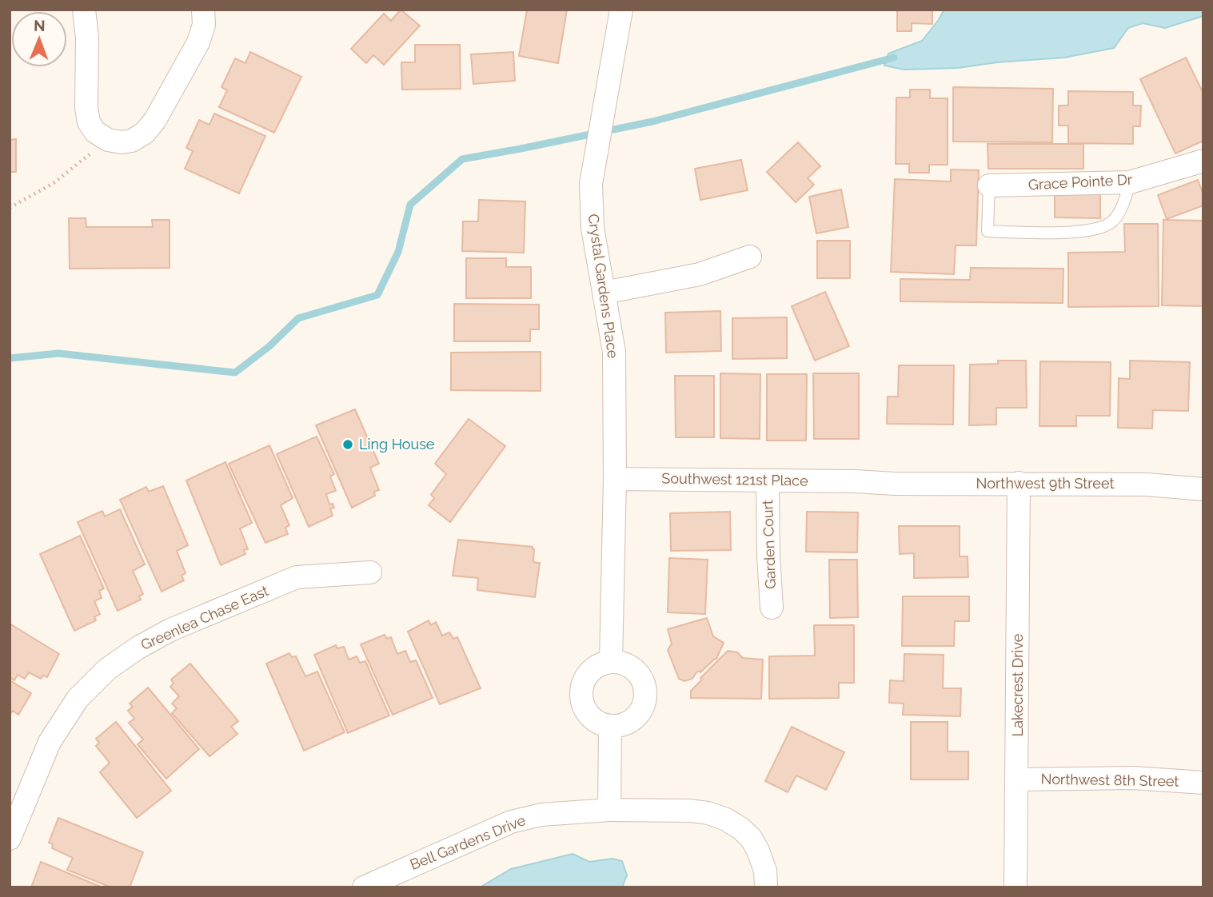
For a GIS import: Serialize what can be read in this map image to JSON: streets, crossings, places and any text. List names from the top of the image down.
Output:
{
  "streets": {
    "street": [
      "Grace Pointe Dr",
      "Crystal Gardens Place",
      "Southwest 121st Place",
      "Northwest 9th Street",
      "Garden Court",
      "Greenlea Chase East",
      "Lakecrest Drive",
      "Northwest 8th Street",
      "Bell Gardens Drive"
    ]
  },
  "crossings": [
    ["Crystal Gardens Place", "Southwest 121st Place"],
    ["Southwest 121st Place", "Northwest 9th Street"],
    ["Southwest 121st Place", "Garden Court"],
    ["Northwest 9th Street", "Lakecrest Drive"],
    ["Lakecrest Drive", "Northwest 8th Street"]
  ],
  "places": ["Ling House"],
  "north": "top"
}
